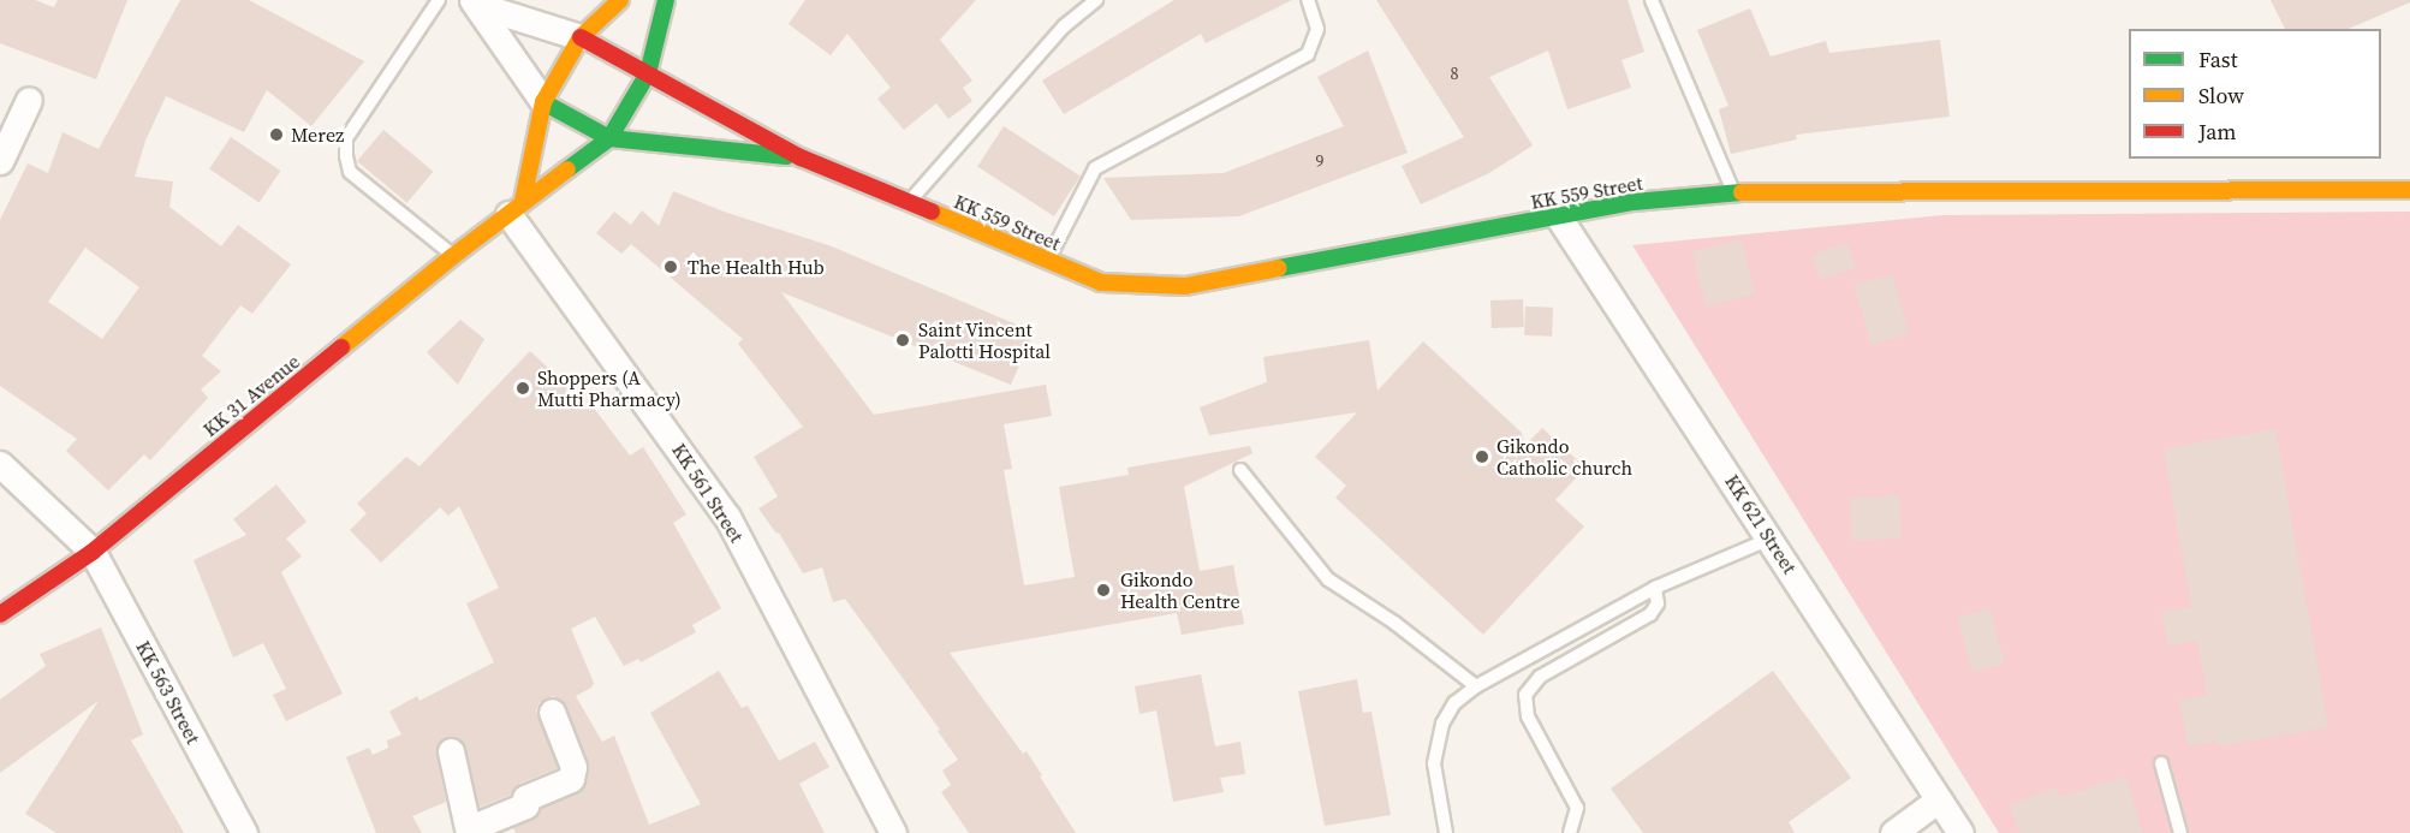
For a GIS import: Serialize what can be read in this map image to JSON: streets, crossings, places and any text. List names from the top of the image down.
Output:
{
  "streets": {
    "main road": ["KK 559 Street", "KK 31 Avenue"],
    "street": ["KK 561 Street", "KK 621 Street", "KK 563 Street"]
  },
  "crossings": [
    ["KK 559 Street", "KK 31 Avenue"],
    ["KK 559 Street", "KK 621 Street"],
    ["KK 31 Avenue", "KK 561 Street"],
    ["KK 31 Avenue", "KK 563 Street"]
  ],
  "places": [
    "Merez",
    "The Health Hub",
    "Saint Vincent Palotti Hospital",
    "Shoppers (A Mutti Pharmacy)",
    "Gikondo Catholic church",
    "Gikondo Health Centre"
  ],
  "house_numbers": ["8", "9"],
  "legend": ["Fast", "Slow", "Jam"]
}
